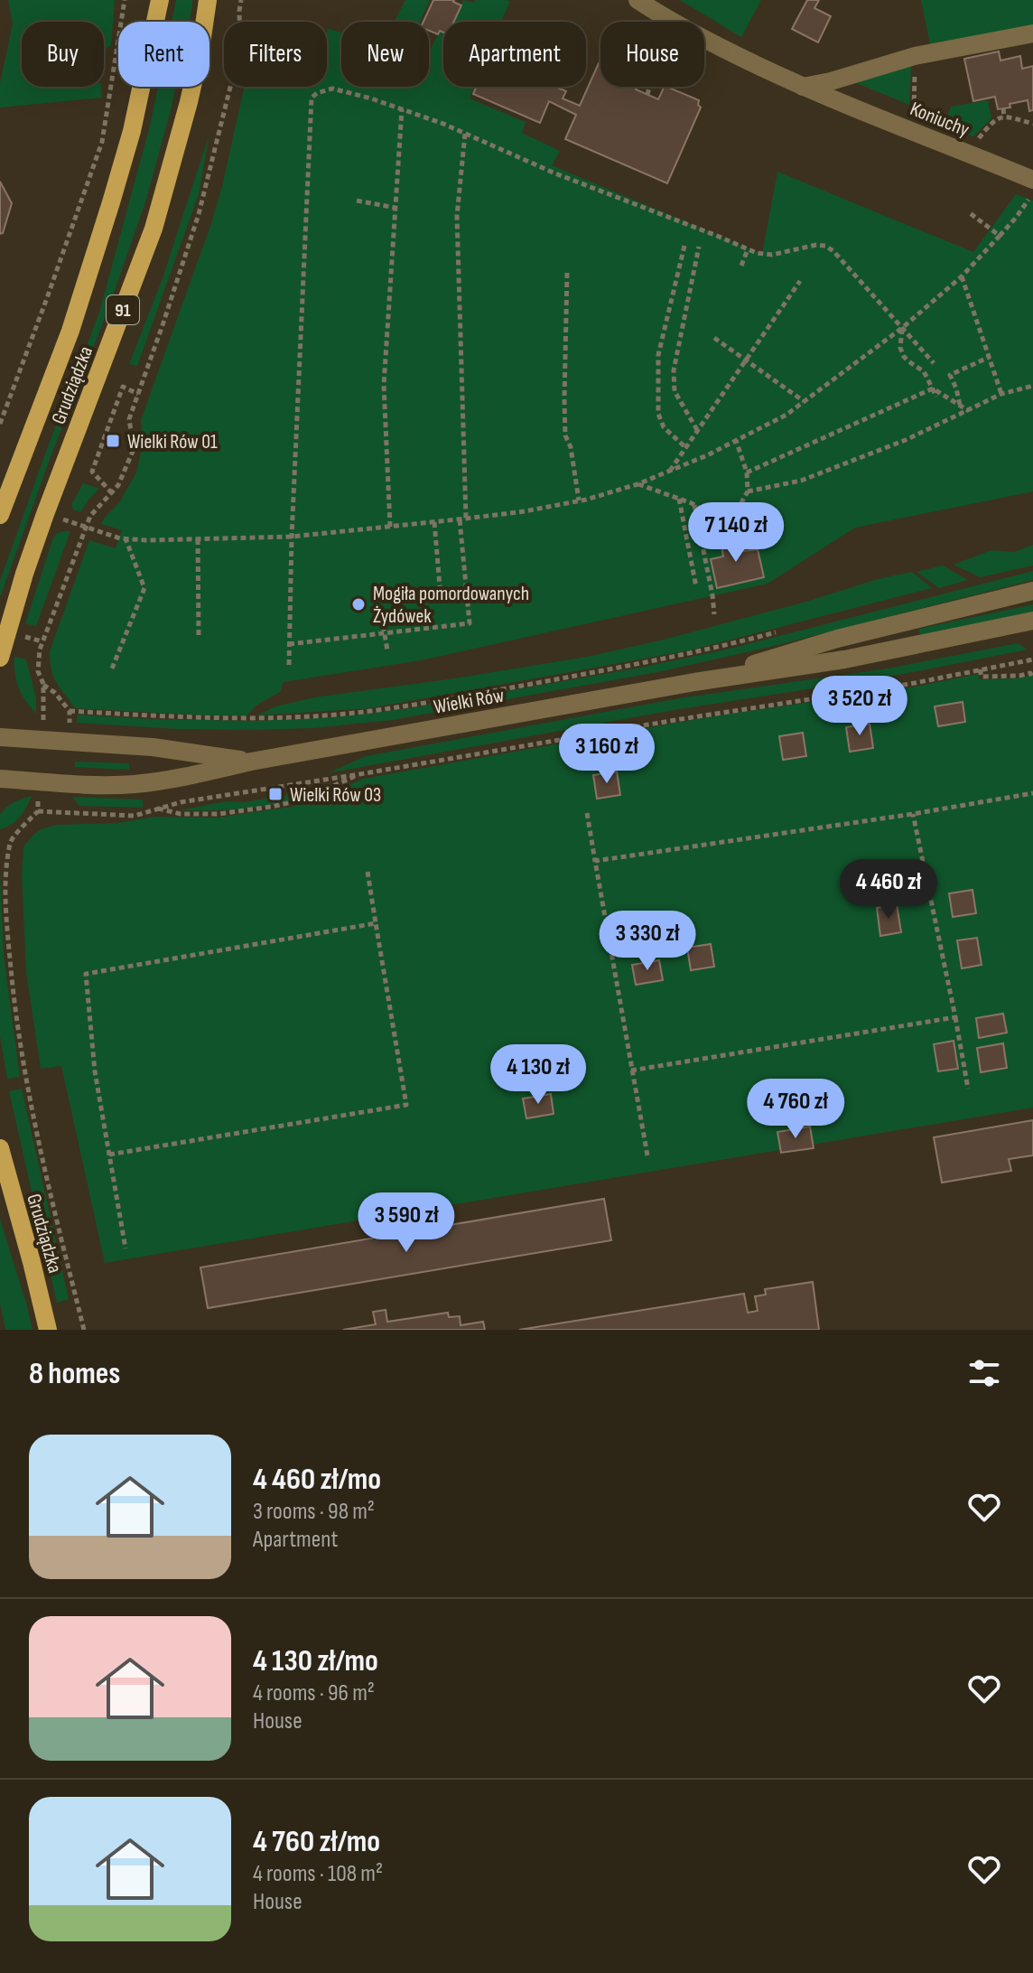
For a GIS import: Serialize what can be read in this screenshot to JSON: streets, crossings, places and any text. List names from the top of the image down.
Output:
{
  "streets": {
    "main road": ["91", "Grudziądzka"],
    "street": ["Koniuchy", "Wielki Rów"]
  },
  "places": {
    "transit": ["Wielki Rów 01", "Wielki Rów 03"],
    "other": ["Mogiła pomordowanych Żydówek"]
  },
  "page": {
    "chip": [
      "Buy",
      "Rent",
      "Filters",
      "New",
      "Apartment",
      "House"
    ],
    "price": [
      "7 140 zł",
      "3 520 zł",
      "3 160 zł",
      "4 460 zł",
      "3 330 zł",
      "4 130 zł",
      "4 760 zł",
      "3 590 zł"
    ],
    "heading": "8 homes",
    "list": [
      {
        "name": "4 460 zł/mo",
        "note": "3 rooms · 98 m² · Apartment"
      },
      {
        "name": "4 130 zł/mo",
        "note": "4 rooms · 96 m² · House"
      },
      {
        "name": "4 760 zł/mo",
        "note": "4 rooms · 108 m² · House"
      }
    ]
  }
}
